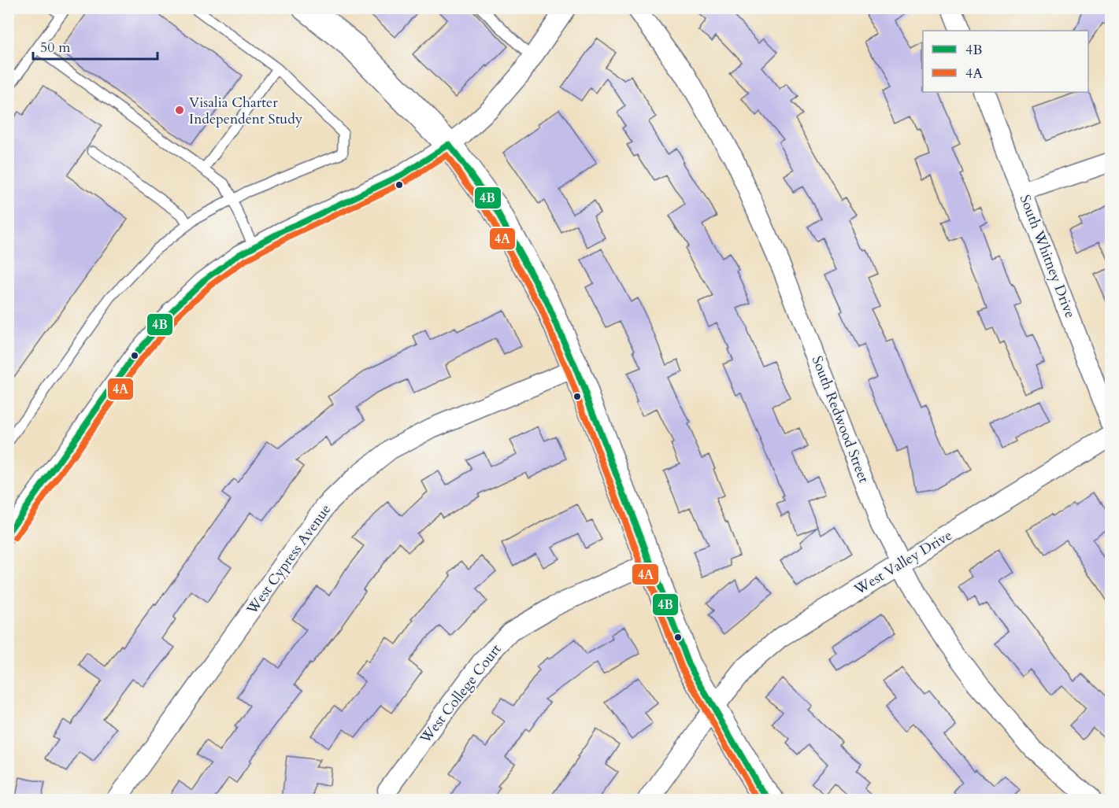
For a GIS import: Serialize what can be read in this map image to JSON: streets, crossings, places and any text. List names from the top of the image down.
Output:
{
  "streets": {
    "street": [
      "South Whitney Drive",
      "South Redwood Street",
      "West Cypress Avenue",
      "West Valley Drive",
      "West College Court"
    ]
  },
  "crossings": [
    ["South Redwood Street", "West Valley Drive"]
  ],
  "places": ["Visalia Charter Independent Study"],
  "lines": ["transit line 4B", "transit line 4A"],
  "legend": ["4B", "4A"],
  "scale_bar": "50 m"
}
